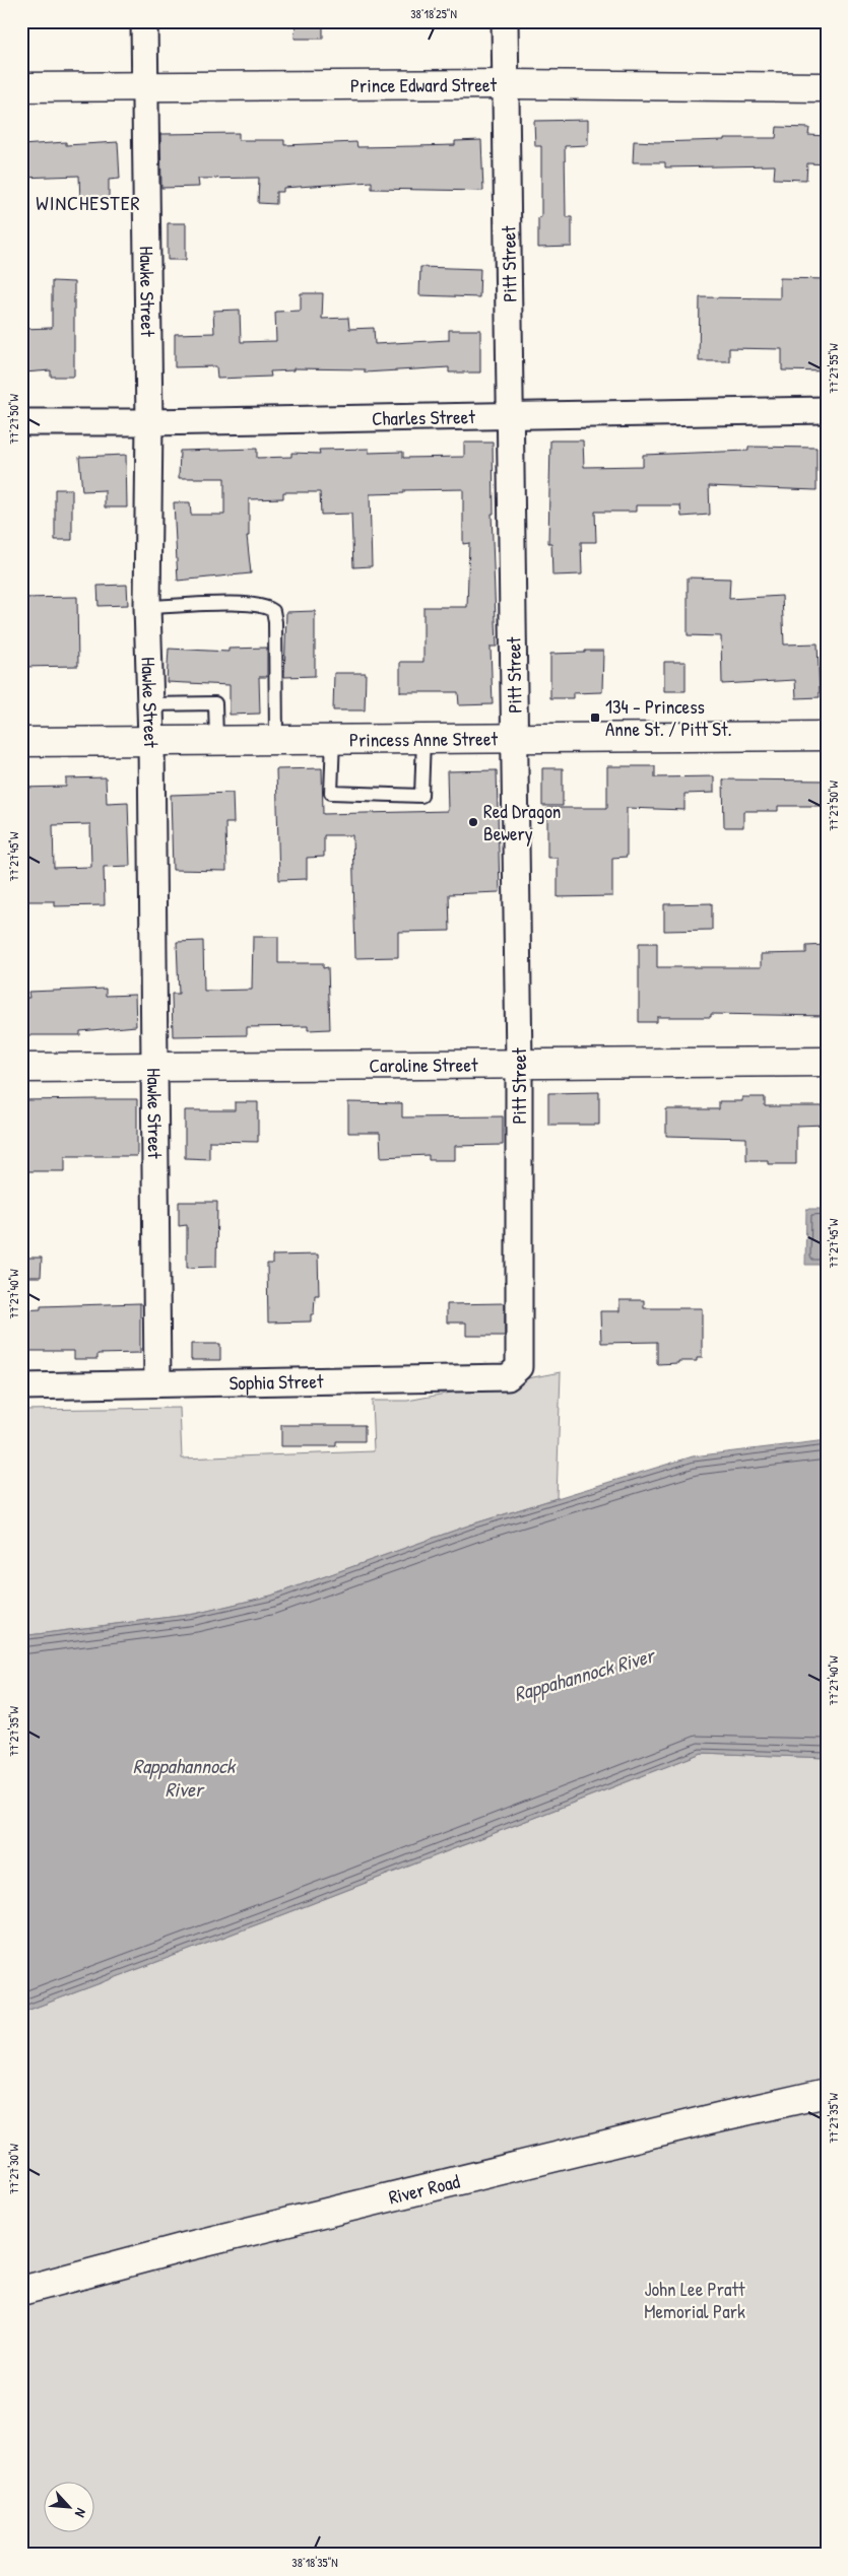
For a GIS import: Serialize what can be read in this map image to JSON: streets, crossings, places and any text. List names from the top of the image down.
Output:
{
  "streets": {
    "street": [
      "Prince Edward Street",
      "Pitt Street",
      "Hawke Street",
      "Charles Street",
      "Princess Anne Street",
      "Caroline Street",
      "Sophia Street",
      "River Road"
    ]
  },
  "crossings": [
    ["Prince Edward Street", "Pitt Street"],
    ["Prince Edward Street", "Hawke Street"],
    ["Pitt Street", "Charles Street"],
    ["Pitt Street", "Princess Anne Street"],
    ["Pitt Street", "Caroline Street"],
    ["Pitt Street", "Sophia Street"],
    ["Hawke Street", "Charles Street"],
    ["Hawke Street", "Princess Anne Street"],
    ["Hawke Street", "Caroline Street"],
    ["Hawke Street", "Sophia Street"]
  ],
  "districts": ["WINCHESTER"],
  "water": ["Rappahannock River"],
  "parks": ["John Lee Pratt Memorial Park"],
  "places": {
    "transit": ["134 - Princess Anne St. / Pitt St."],
    "other": ["Red Dragon Bewery"]
  },
  "north": "bottom right",
  "coordinates": [
    "38°18'25\"N",
    "77°27'55\"W",
    "77°27'50\"W",
    "77°27'45\"W",
    "77°27'40\"W",
    "77°27'35\"W",
    "77°27'30\"W",
    "38°18'35\"N"
  ]
}
